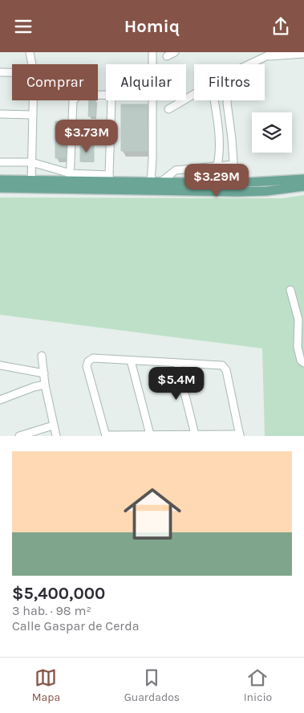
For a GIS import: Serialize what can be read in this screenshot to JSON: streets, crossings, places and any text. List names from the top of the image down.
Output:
{
  "page": {
    "header": "Homiq",
    "chip": ["Comprar", "Alquilar", "Filtros"],
    "price": ["$3.73M", "$3.29M", "$5.4M"],
    "list": [
      {
        "name": "$5,400,000",
        "note": "3 hab. · 98 m² · Calle Gaspar de Cerda"
      }
    ],
    "tabs": ["Mapa", "Guardados", "Inicio"]
  }
}
